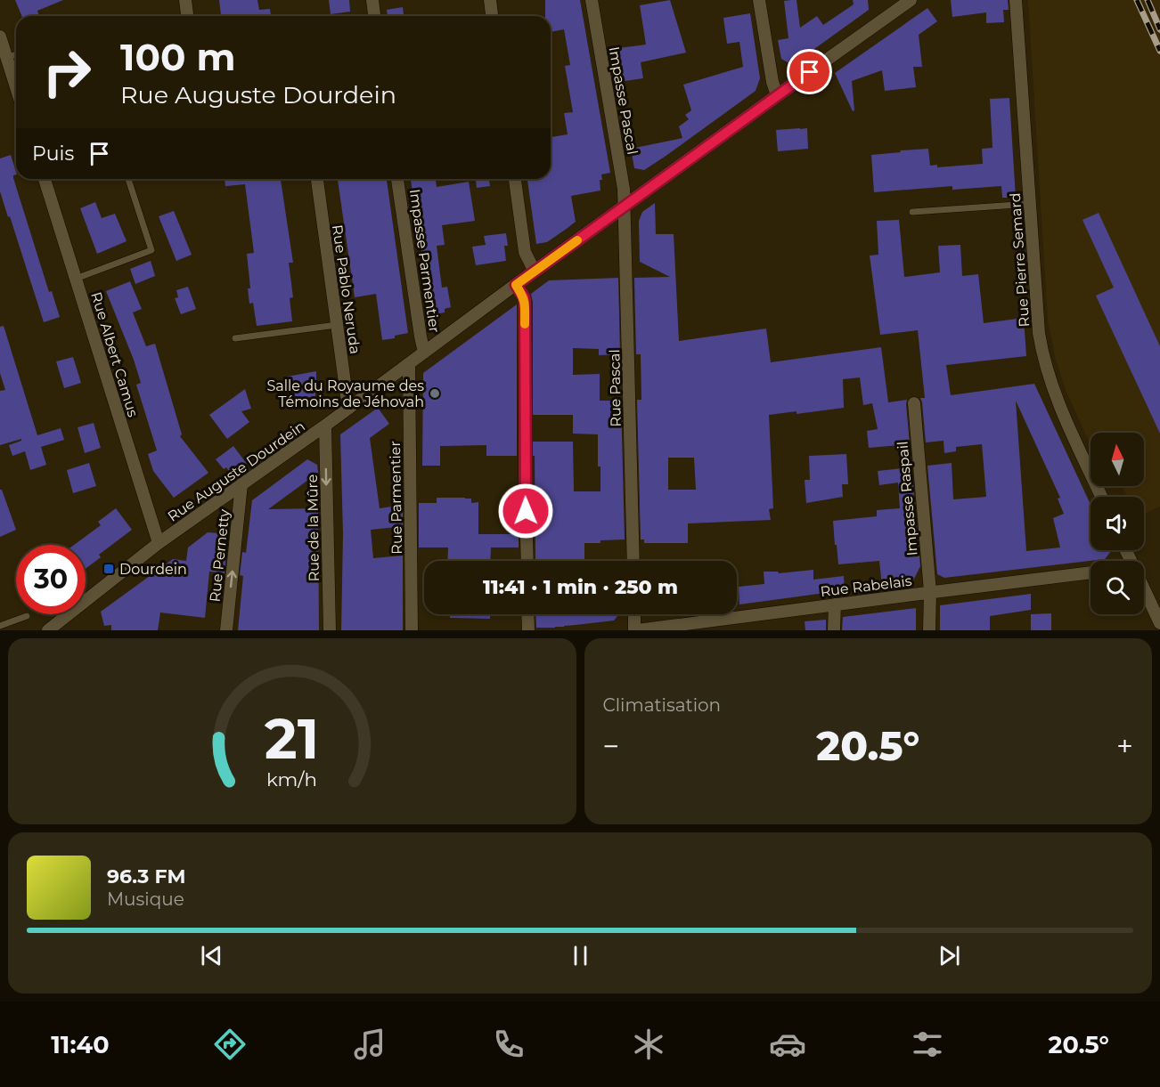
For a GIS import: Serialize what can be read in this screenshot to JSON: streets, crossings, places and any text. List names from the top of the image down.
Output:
{
  "streets": {
    "street": [
      "Impasse Pascal",
      "Rue Pierre Semard",
      "Impasse Parmentier",
      "Rue Pablo Neruda",
      "Rue Albert Camus",
      "Rue Pascal",
      "Rue Auguste Dourdein",
      "Rue Parmentier",
      "Impasse Raspail",
      "Rue de la Mûre",
      "Rue Pernetty",
      "Rue Rabelais"
    ]
  },
  "crossings": [
    ["Impasse Pascal", "Rue Pascal"],
    ["Impasse Pascal", "Rue Auguste Dourdein"],
    ["Impasse Parmentier", "Rue Auguste Dourdein"],
    ["Rue Pablo Neruda", "Rue Auguste Dourdein"],
    ["Rue Albert Camus", "Rue Auguste Dourdein"],
    ["Rue Pascal", "Rue Auguste Dourdein"],
    ["Rue Auguste Dourdein", "Rue Parmentier"],
    ["Rue Auguste Dourdein", "Rue de la Mûre"],
    ["Rue Auguste Dourdein", "Rue Pernetty"],
    ["Impasse Raspail", "Rue Rabelais"]
  ],
  "one_way": ["Rue de la Mûre", "Rue Pernetty"],
  "places": {
    "other": ["Salle du Royaume des Témoins de Jéhovah"],
    "transit": ["Dourdein"]
  },
  "north": "top",
  "page": {
    "turn": ["100 m", "Rue Auguste Dourdein"],
    "then": "Puis",
    "limit": "30",
    "trip": "11:41 · 1 min · 250 m",
    "tile": "Climatisation",
    "heat": ["−", "20.5°", "+"],
    "song": ["96.3 FM", "Musique"],
    "tabs": ["11:40", "20.5°"],
    "gauge": ["21", "km/h"]
  }
}
